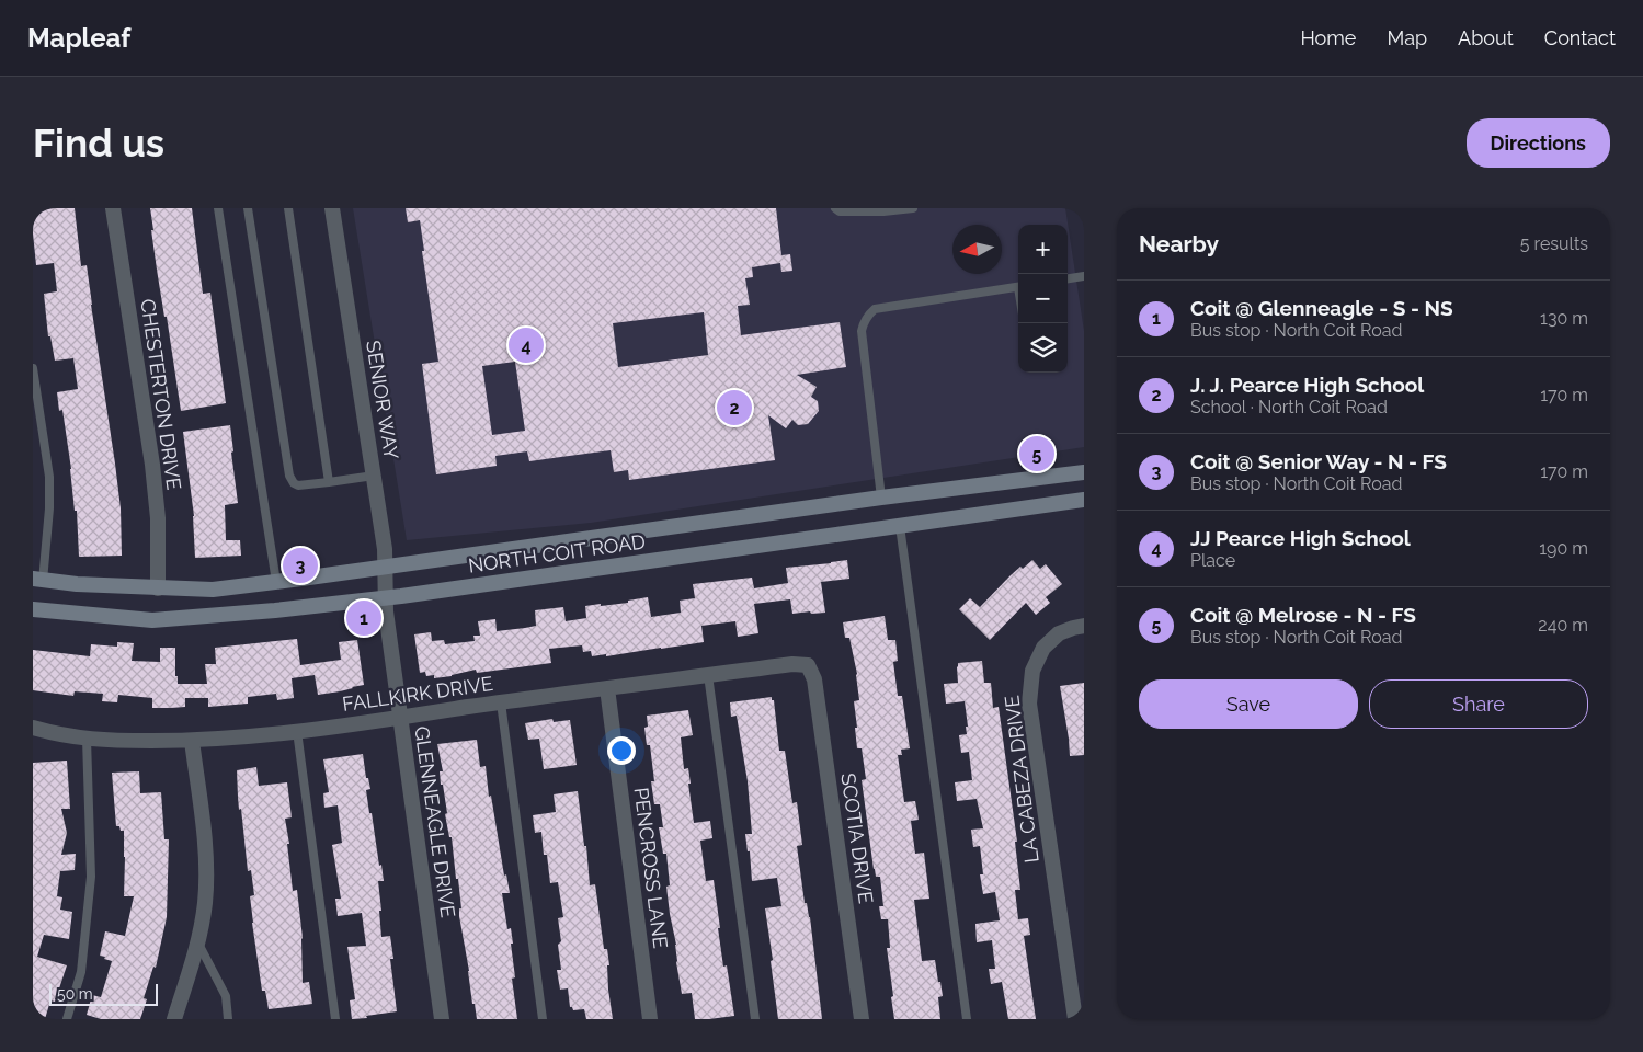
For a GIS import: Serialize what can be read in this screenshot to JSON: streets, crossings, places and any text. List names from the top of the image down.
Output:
{
  "streets": {
    "main road": ["NORTH COIT ROAD"],
    "street": [
      "CHESTERTON DRIVE",
      "SENIOR WAY",
      "FALLKIRK DRIVE",
      "LA CABEZA DRIVE",
      "GLENNEAGLE DRIVE",
      "SCOTIA DRIVE",
      "PENCROSS LANE"
    ]
  },
  "crossings": [
    ["CHESTERTON DRIVE", "NORTH COIT ROAD"],
    ["SENIOR WAY", "NORTH COIT ROAD"],
    ["SENIOR WAY", "GLENNEAGLE DRIVE"],
    ["NORTH COIT ROAD", "GLENNEAGLE DRIVE"],
    ["FALLKIRK DRIVE", "GLENNEAGLE DRIVE"],
    ["FALLKIRK DRIVE", "SCOTIA DRIVE"],
    ["FALLKIRK DRIVE", "PENCROSS LANE"]
  ],
  "scale_bar": "50 m",
  "north": "left",
  "page": {
    "header": "Mapleaf",
    "nav": [
      "Home",
      "Map",
      "About",
      "Contact"
    ],
    "buttons": [
      "Directions",
      ["Save", "Share"]
    ],
    "title": "Find us",
    "heading": ["Nearby", "5 results"],
    "map_buttons": ["+", "−"],
    "list": [
      {
        "mark": "1",
        "name": "Coit @ Glenneagle - S - NS",
        "note": "Bus stop · North Coit Road",
        "value": "130 m"
      },
      {
        "mark": "2",
        "name": "J. J. Pearce High School",
        "note": "School · North Coit Road",
        "value": "170 m"
      },
      {
        "mark": "3",
        "name": "Coit @ Senior Way - N - FS",
        "note": "Bus stop · North Coit Road",
        "value": "170 m"
      },
      {
        "mark": "4",
        "name": "JJ Pearce High School",
        "note": "Place",
        "value": "190 m"
      },
      {
        "mark": "5",
        "name": "Coit @ Melrose - N - FS",
        "note": "Bus stop · North Coit Road",
        "value": "240 m"
      }
    ],
    "pins": [
      "4",
      "2",
      "5",
      "3",
      "1"
    ],
    "scale": "50 m"
  }
}
